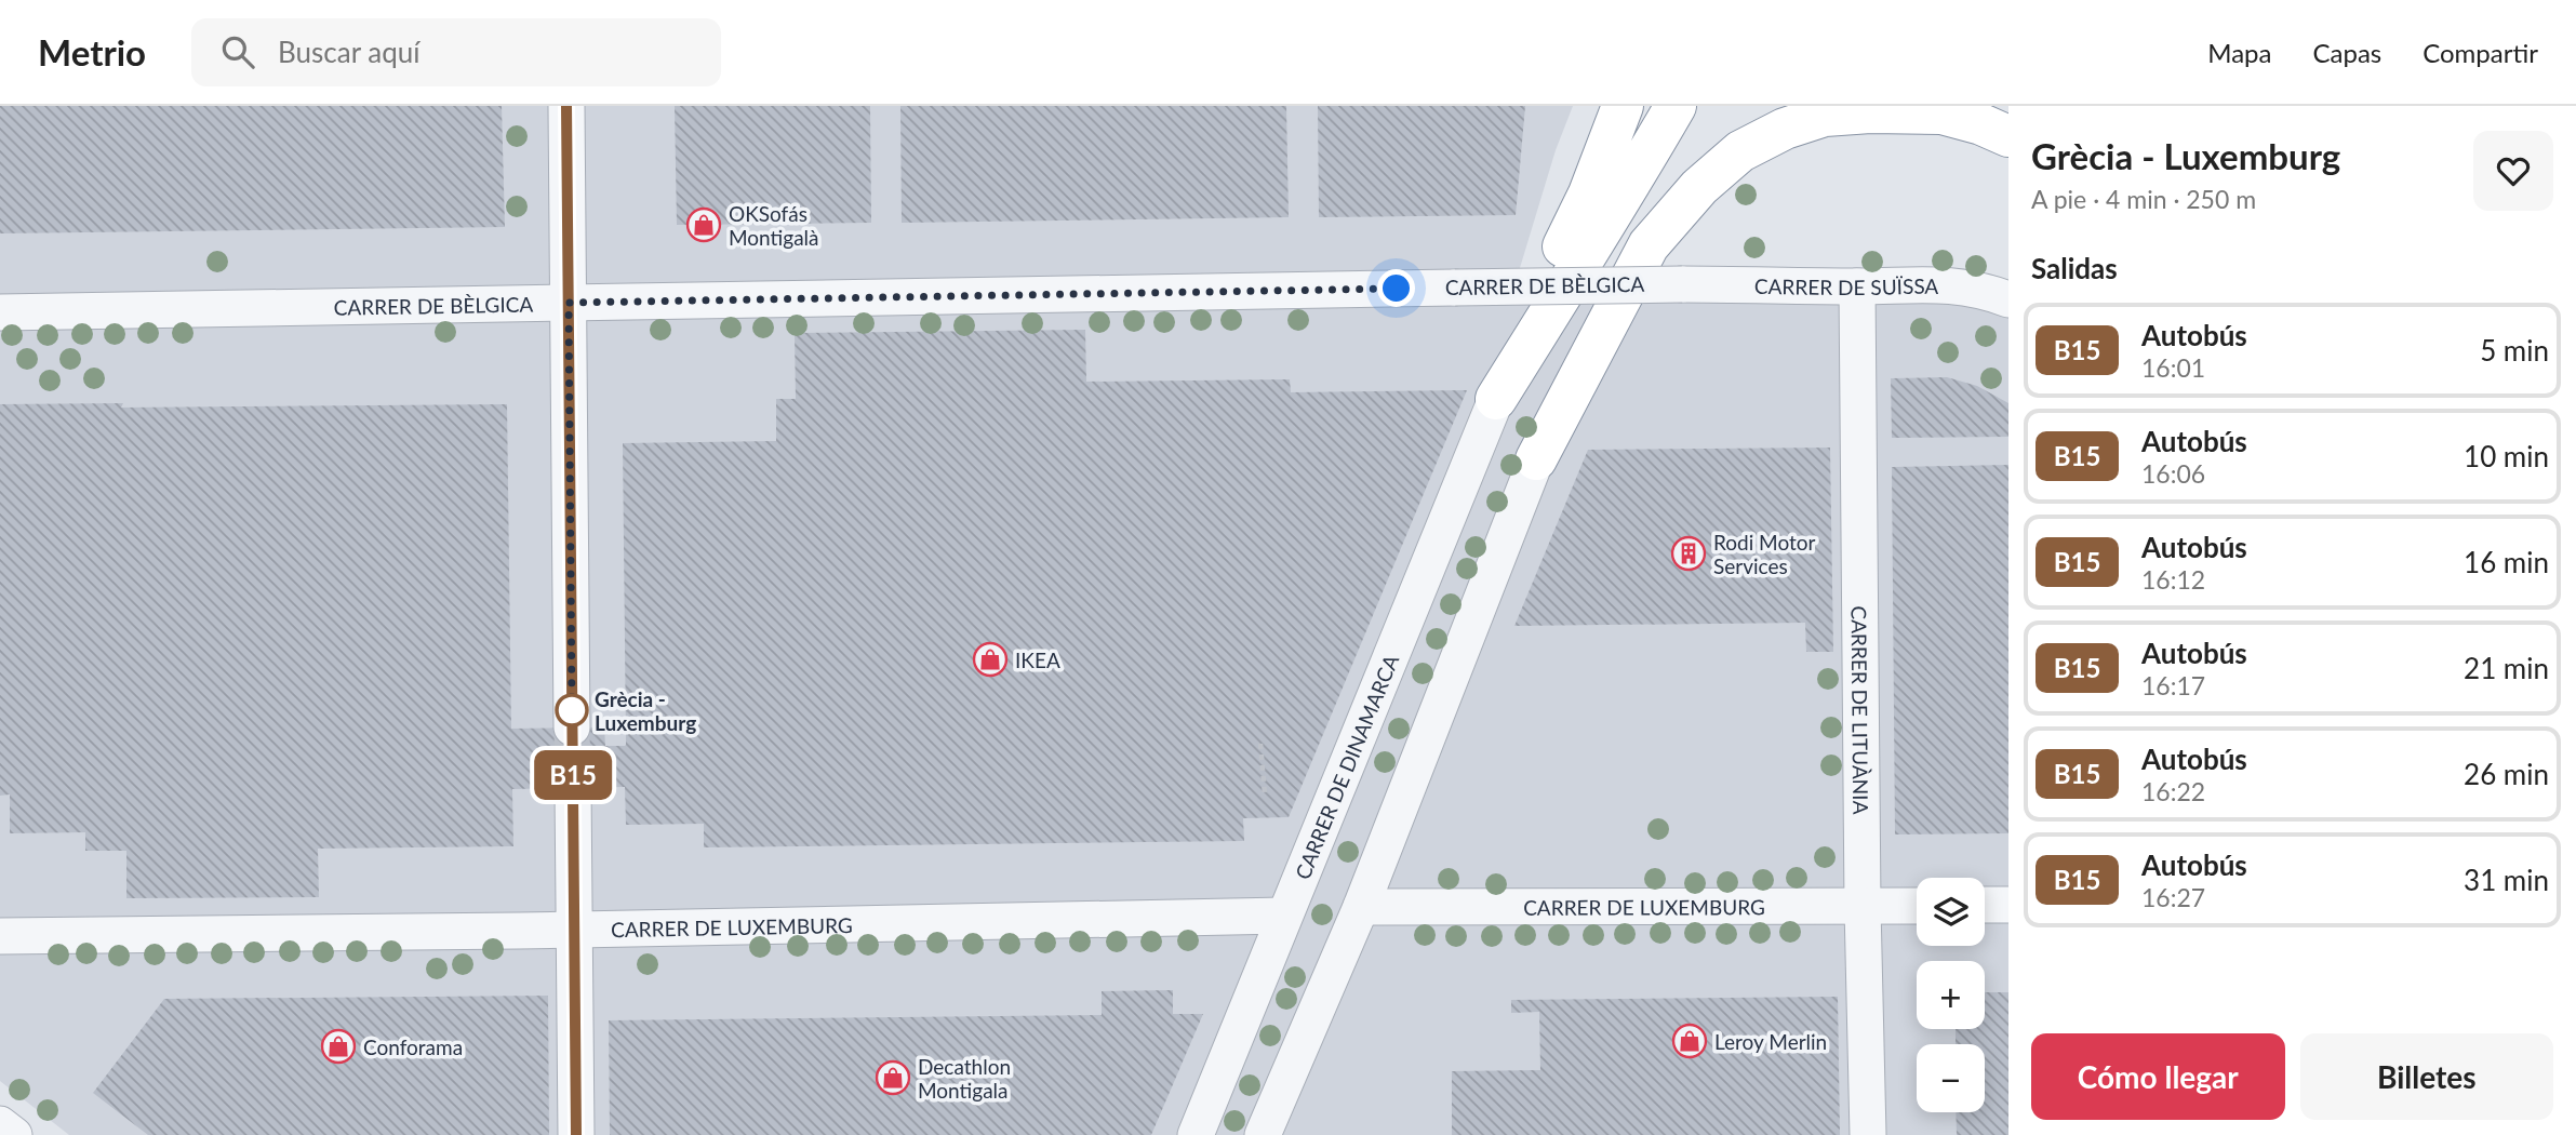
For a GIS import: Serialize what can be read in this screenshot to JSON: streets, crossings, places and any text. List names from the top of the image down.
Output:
{
  "streets": {
    "street": [
      "CARRER DE SUÏSSA",
      "CARRER DE BÈLGICA",
      "CARRER DE LITUÀNIA",
      "CARRER DE DINAMARCA",
      "CARRER DE LUXEMBURG"
    ]
  },
  "crossings": [
    ["CARRER DE SUÏSSA", "CARRER DE BÈLGICA"],
    ["CARRER DE SUÏSSA", "CARRER DE LITUÀNIA"],
    ["CARRER DE LITUÀNIA", "CARRER DE LUXEMBURG"],
    ["CARRER DE DINAMARCA", "CARRER DE LUXEMBURG"]
  ],
  "places": {
    "shop": [
      "OKSofás Montigalà",
      "IKEA",
      "Leroy Merlin",
      "Conforama",
      "Decathlon Montigala"
    ],
    "building": ["Rodi Motor Services"],
    "other": ["Grècia - Luxemburg"]
  },
  "lines": ["bus line B15"],
  "page": {
    "header": "Metrio",
    "search": "Buscar aquí",
    "nav": ["Mapa", "Capas", "Compartir"],
    "on_map": "B15",
    "heading": [
      ["Grècia - Luxemburg", "A pie · 4 min · 250 m"],
      "Salidas"
    ],
    "list": [
      {
        "mark": "B15",
        "name": "Autobús",
        "note": "16:01",
        "value": "5 min"
      },
      {
        "mark": "B15",
        "name": "Autobús",
        "note": "16:06",
        "value": "10 min"
      },
      {
        "mark": "B15",
        "name": "Autobús",
        "note": "16:12",
        "value": "16 min"
      },
      {
        "mark": "B15",
        "name": "Autobús",
        "note": "16:17",
        "value": "21 min"
      },
      {
        "mark": "B15",
        "name": "Autobús",
        "note": "16:22",
        "value": "26 min"
      },
      {
        "mark": "B15",
        "name": "Autobús",
        "note": "16:27",
        "value": "31 min"
      }
    ],
    "map_buttons": ["+", "−"],
    "buttons": ["Cómo llegar", "Billetes"]
  }
}
